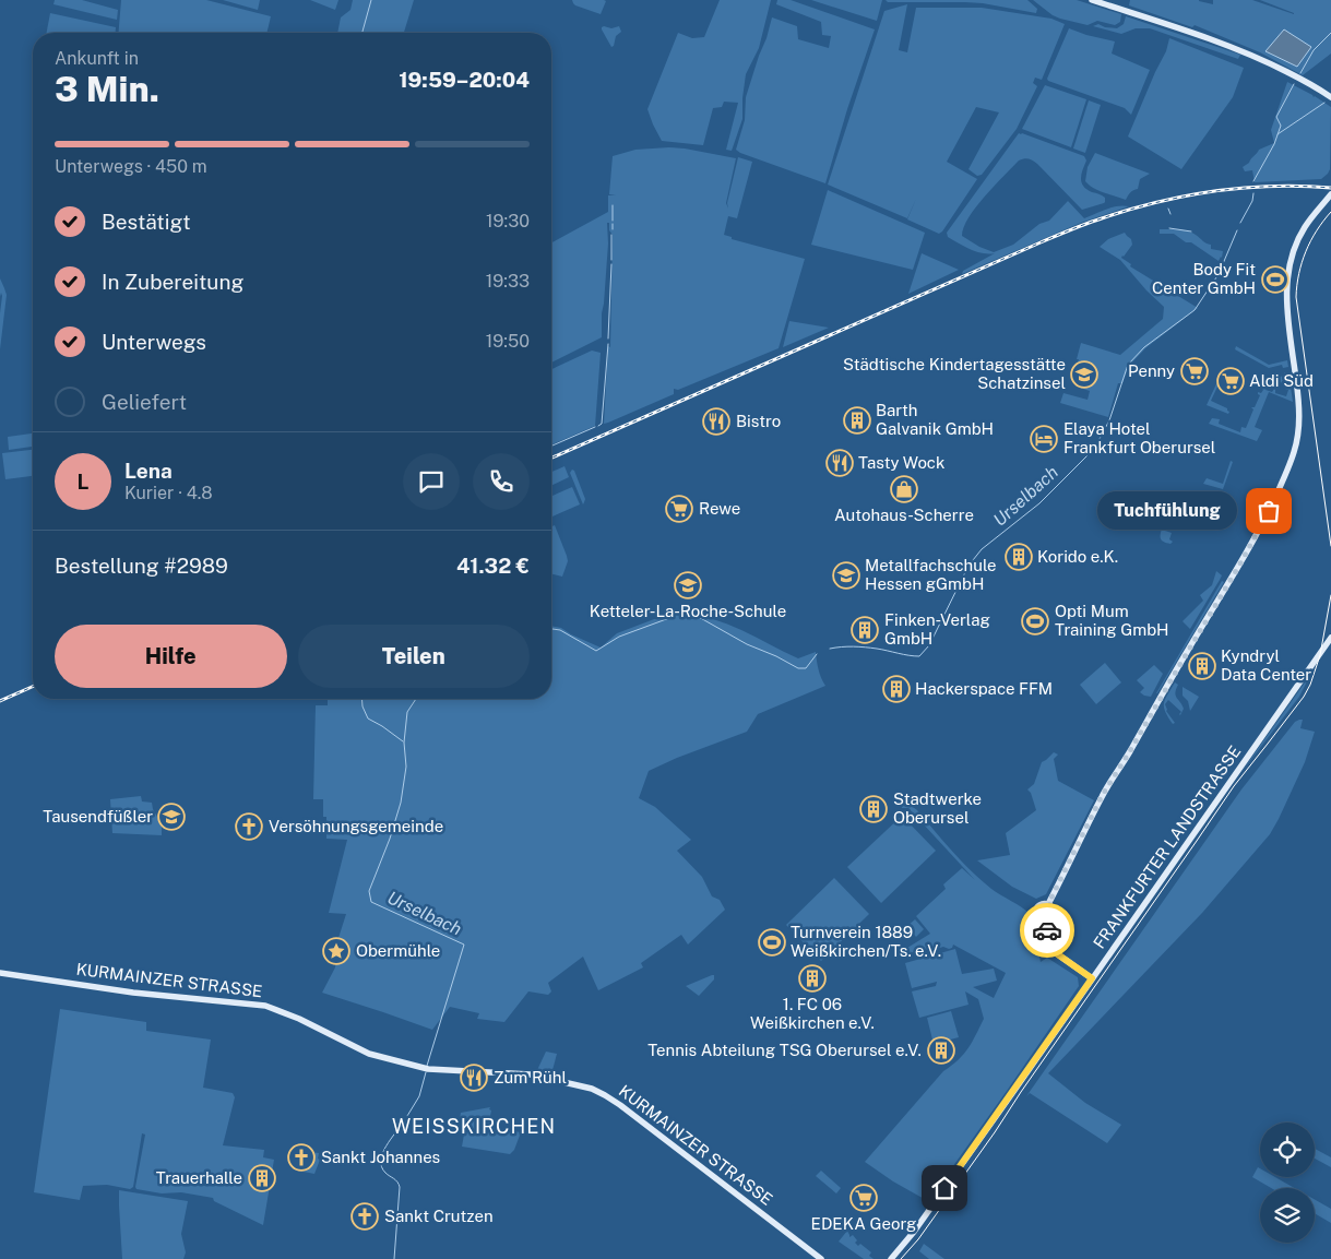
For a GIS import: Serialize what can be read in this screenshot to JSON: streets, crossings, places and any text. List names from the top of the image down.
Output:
{
  "streets": {
    "main road": ["FRANKFURTER LANDSTRASSE", "KURMAINZER STRASSE"]
  },
  "districts": ["WEISSKIRCHEN"],
  "water": ["Urselbach"],
  "places": {
    "sports": ["Body Fit Center GmbH", "Opti Mum Training GmbH", "Turnverein 1889 Weißkirchen/Ts. e.V."],
    "supermarket": [
      "Penny",
      "Aldi Süd",
      "Rewe",
      "EDEKA Georg"
    ],
    "school or university": [
      "Städtische Kindertagesstätte Schatzinsel",
      "Metallfachschule Hessen gGmbH",
      "Ketteler-La-Roche-Schule",
      "Tausendfüßler"
    ],
    "building": [
      "Barth Galvanik GmbH",
      "Korido e.K.",
      "Finken-Verlag GmbH",
      "Kyndryl Data Center",
      "Hackerspace FFM",
      "Stadtwerke Oberursel",
      "1. FC 06 Weißkirchen e.V.",
      "Tennis Abteilung TSG Oberursel e.V.",
      "Trauerhalle"
    ],
    "restaurant": ["Bistro", "Tasty Wock", "Zum Rühl"],
    "hotel": ["Elaya Hotel Frankfurt Oberursel"],
    "shop": ["Autohaus-Scherre"],
    "other": ["Tuchfühlung"],
    "church": ["Versöhnungsgemeinde", "Sankt Johannes", "Sankt Crutzen"],
    "place": ["Obermühle"]
  },
  "page": {
    "heading": ["3 Min.", "Ankunft in", "19:59–20:04"],
    "panel": [
      "Lena",
      "Kurier · 4.8",
      "Bestellung #2989",
      "41.32 €"
    ],
    "bar": "Unterwegs · 450 m",
    "list": [
      ["Bestätigt", "19:30"],
      ["In Zubereitung", "19:33"],
      ["Unterwegs", "19:50"],
      "Geliefert"
    ],
    "round": "L",
    "bubble": "Tuchfühlung",
    "buttons": ["Hilfe", "Teilen"]
  }
}
